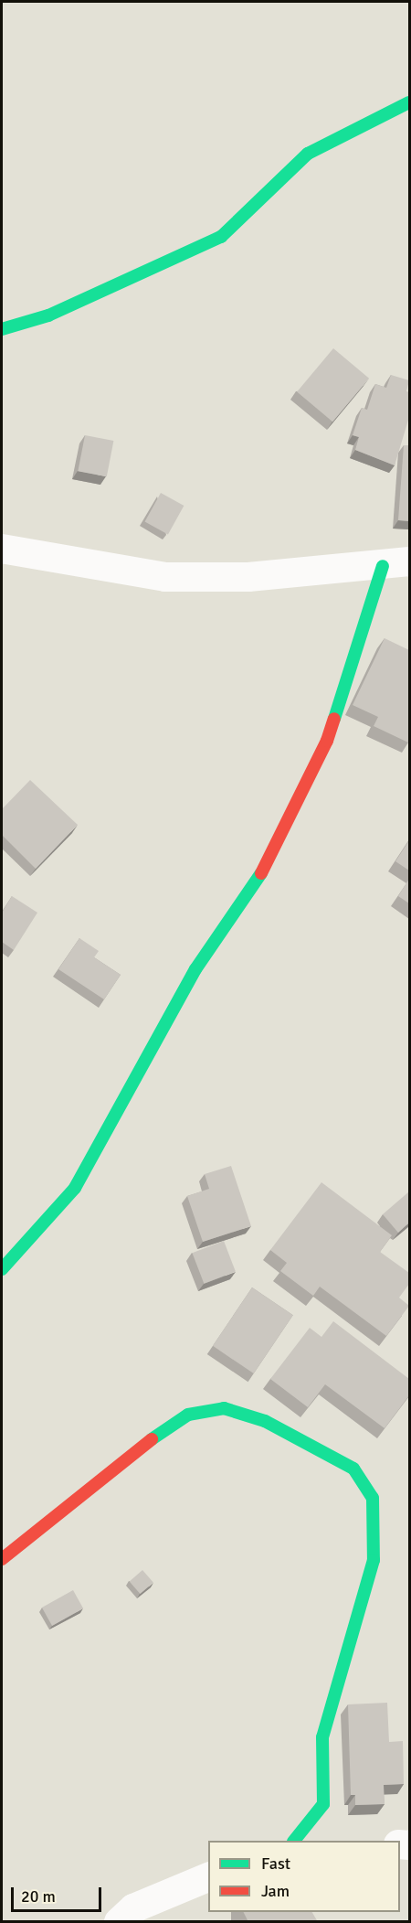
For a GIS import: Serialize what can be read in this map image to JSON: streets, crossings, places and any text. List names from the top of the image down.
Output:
{
  "legend": ["Fast", "Jam"],
  "scale_bar": "20 m"
}
